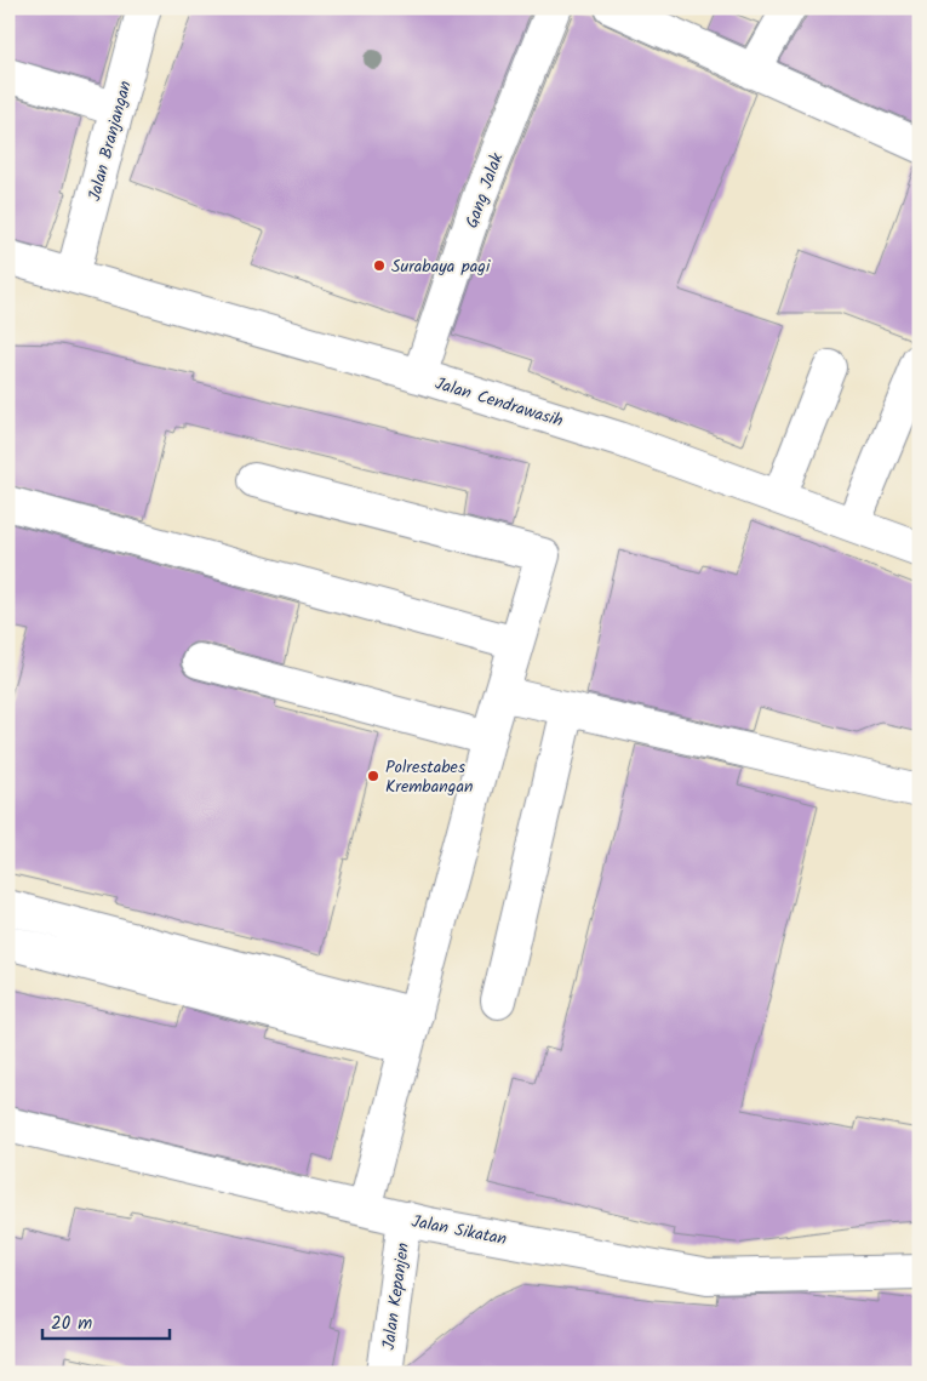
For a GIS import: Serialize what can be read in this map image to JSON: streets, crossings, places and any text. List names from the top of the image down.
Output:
{
  "streets": {
    "street": [
      "Jalan Branjangan",
      "Gang Jalak",
      "Jalan Cendrawasih",
      "Jalan Sikatan",
      "Jalan Kepanjen"
    ]
  },
  "crossings": [
    ["Jalan Branjangan", "Jalan Cendrawasih"],
    ["Gang Jalak", "Jalan Cendrawasih"],
    ["Jalan Sikatan", "Jalan Kepanjen"]
  ],
  "places": ["Surabaya pagi", "Polrestabes Krembangan"],
  "scale_bar": "20 m"
}
